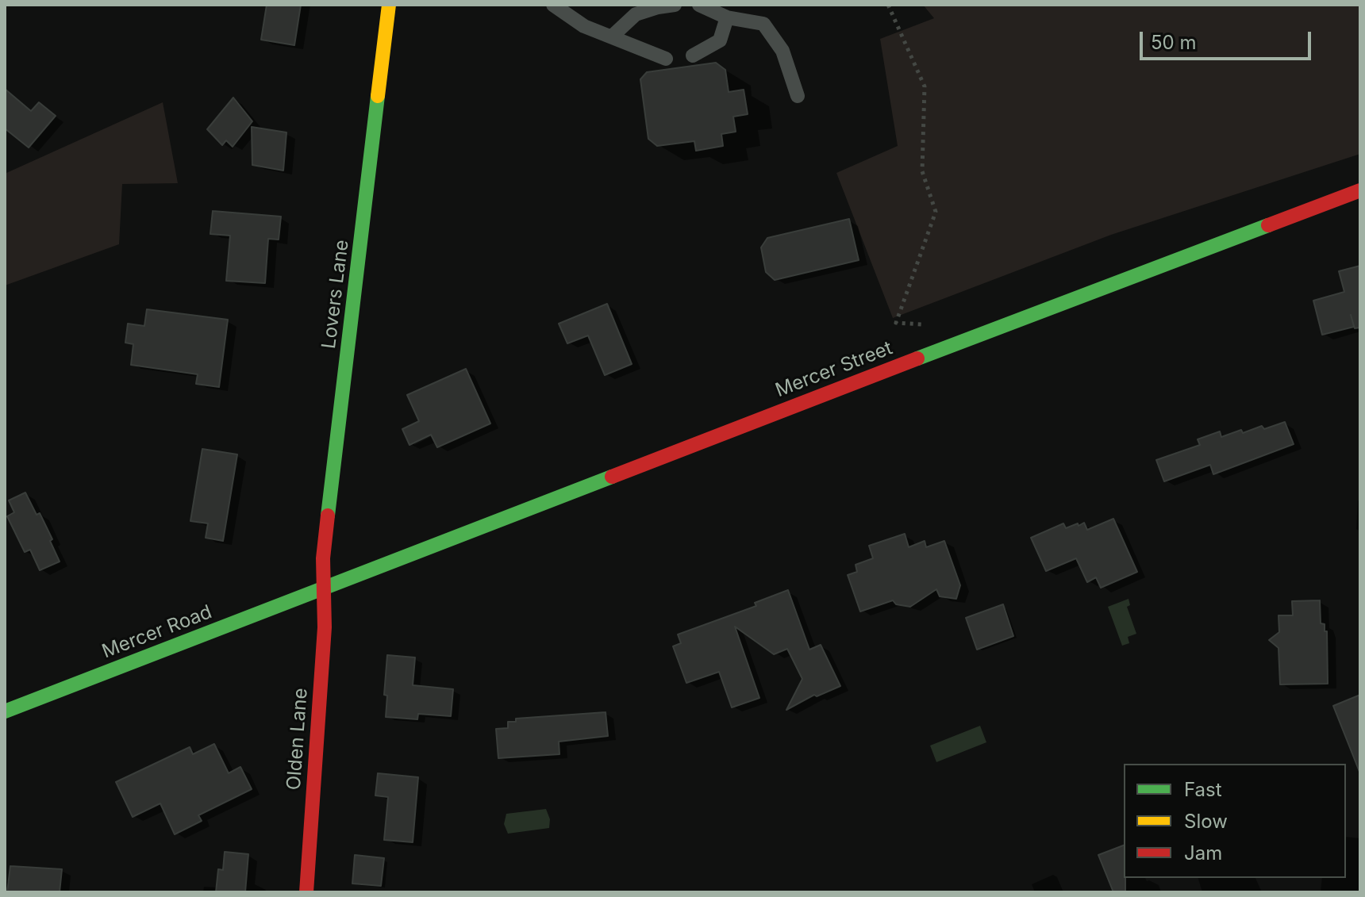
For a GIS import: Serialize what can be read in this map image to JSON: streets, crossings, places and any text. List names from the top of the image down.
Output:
{
  "streets": {
    "main road": [
      "Lovers Lane",
      "Mercer Street",
      "Mercer Road",
      "Olden Lane"
    ]
  },
  "crossings": [
    ["Lovers Lane", "Mercer Street"],
    ["Lovers Lane", "Mercer Road"],
    ["Lovers Lane", "Olden Lane"],
    ["Mercer Street", "Mercer Road"],
    ["Mercer Street", "Olden Lane"],
    ["Mercer Road", "Olden Lane"]
  ],
  "legend": ["Fast", "Slow", "Jam"],
  "scale_bar": "50 m"
}
